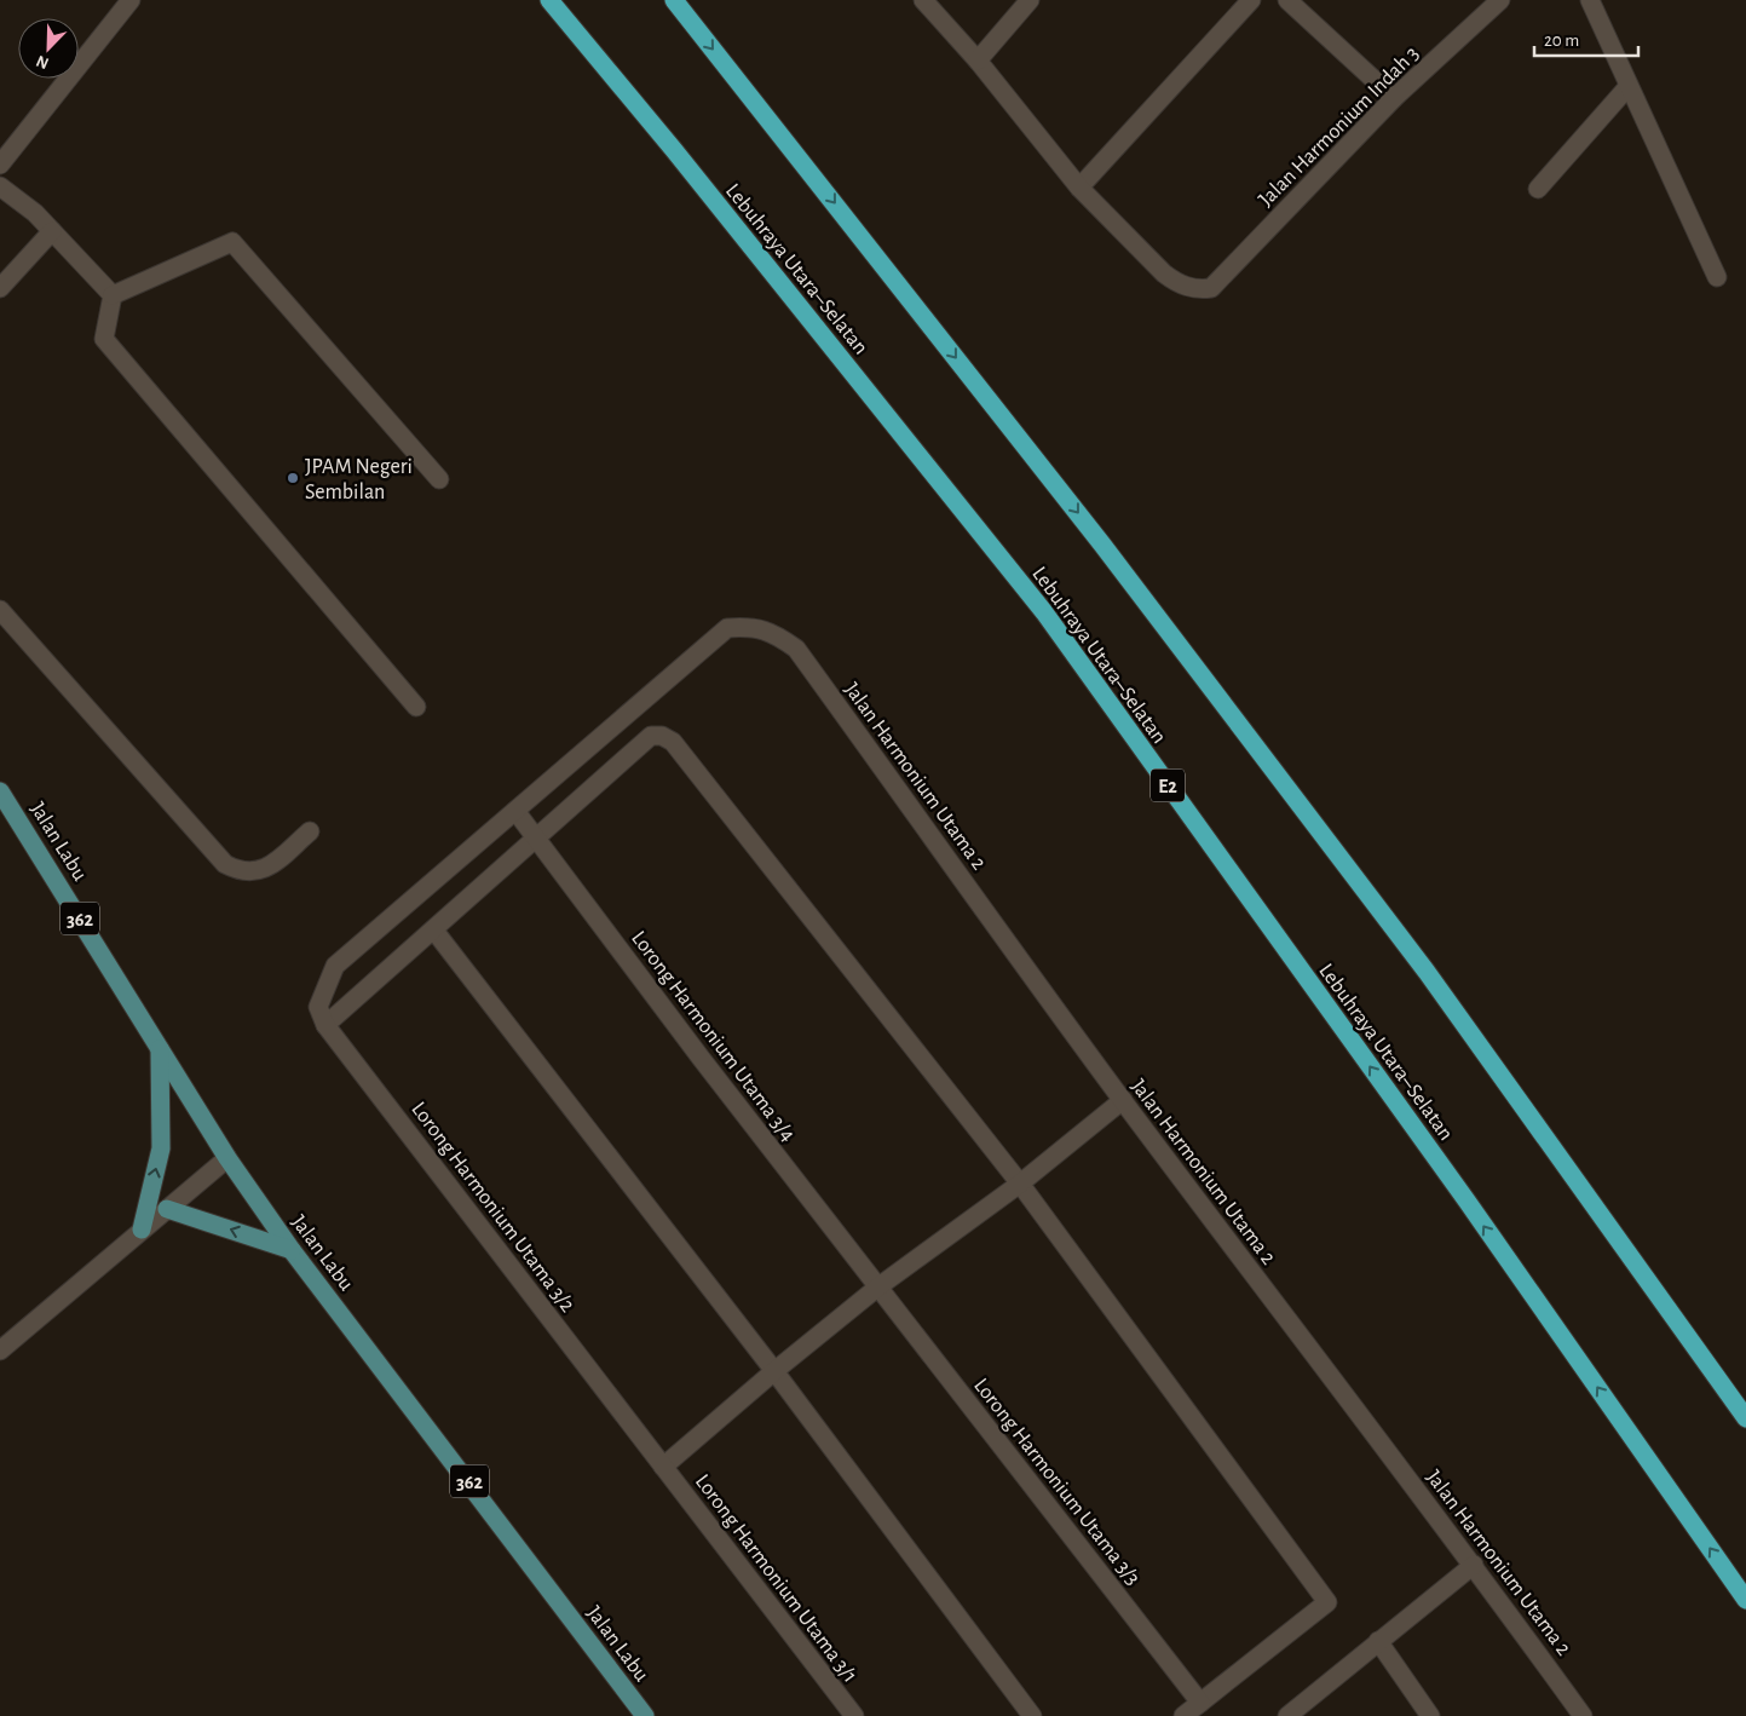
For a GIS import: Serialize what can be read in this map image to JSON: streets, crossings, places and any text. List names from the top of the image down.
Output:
{
  "streets": {
    "highway": ["Lebuhraya Utara–Selatan", "E2"],
    "main road": ["Jalan Labu", "362"],
    "street": [
      "Jalan Harmonium Indah 3",
      "Jalan Harmonium Utama 2",
      "Lorong Harmonium Utama 3/4",
      "Lorong Harmonium Utama 3/2",
      "Lorong Harmonium Utama 3/3",
      "Lorong Harmonium Utama 3/1"
    ]
  },
  "crossings": [
    ["Jalan Harmonium Utama 2", "Lorong Harmonium Utama 3/4"],
    ["Lorong Harmonium Utama 3/4", "Lorong Harmonium Utama 3/3"],
    ["Lorong Harmonium Utama 3/2", "Lorong Harmonium Utama 3/1"]
  ],
  "places": ["JPAM Negeri Sembilan"],
  "scale_bar": "20 m",
  "north": "bottom left"
}
